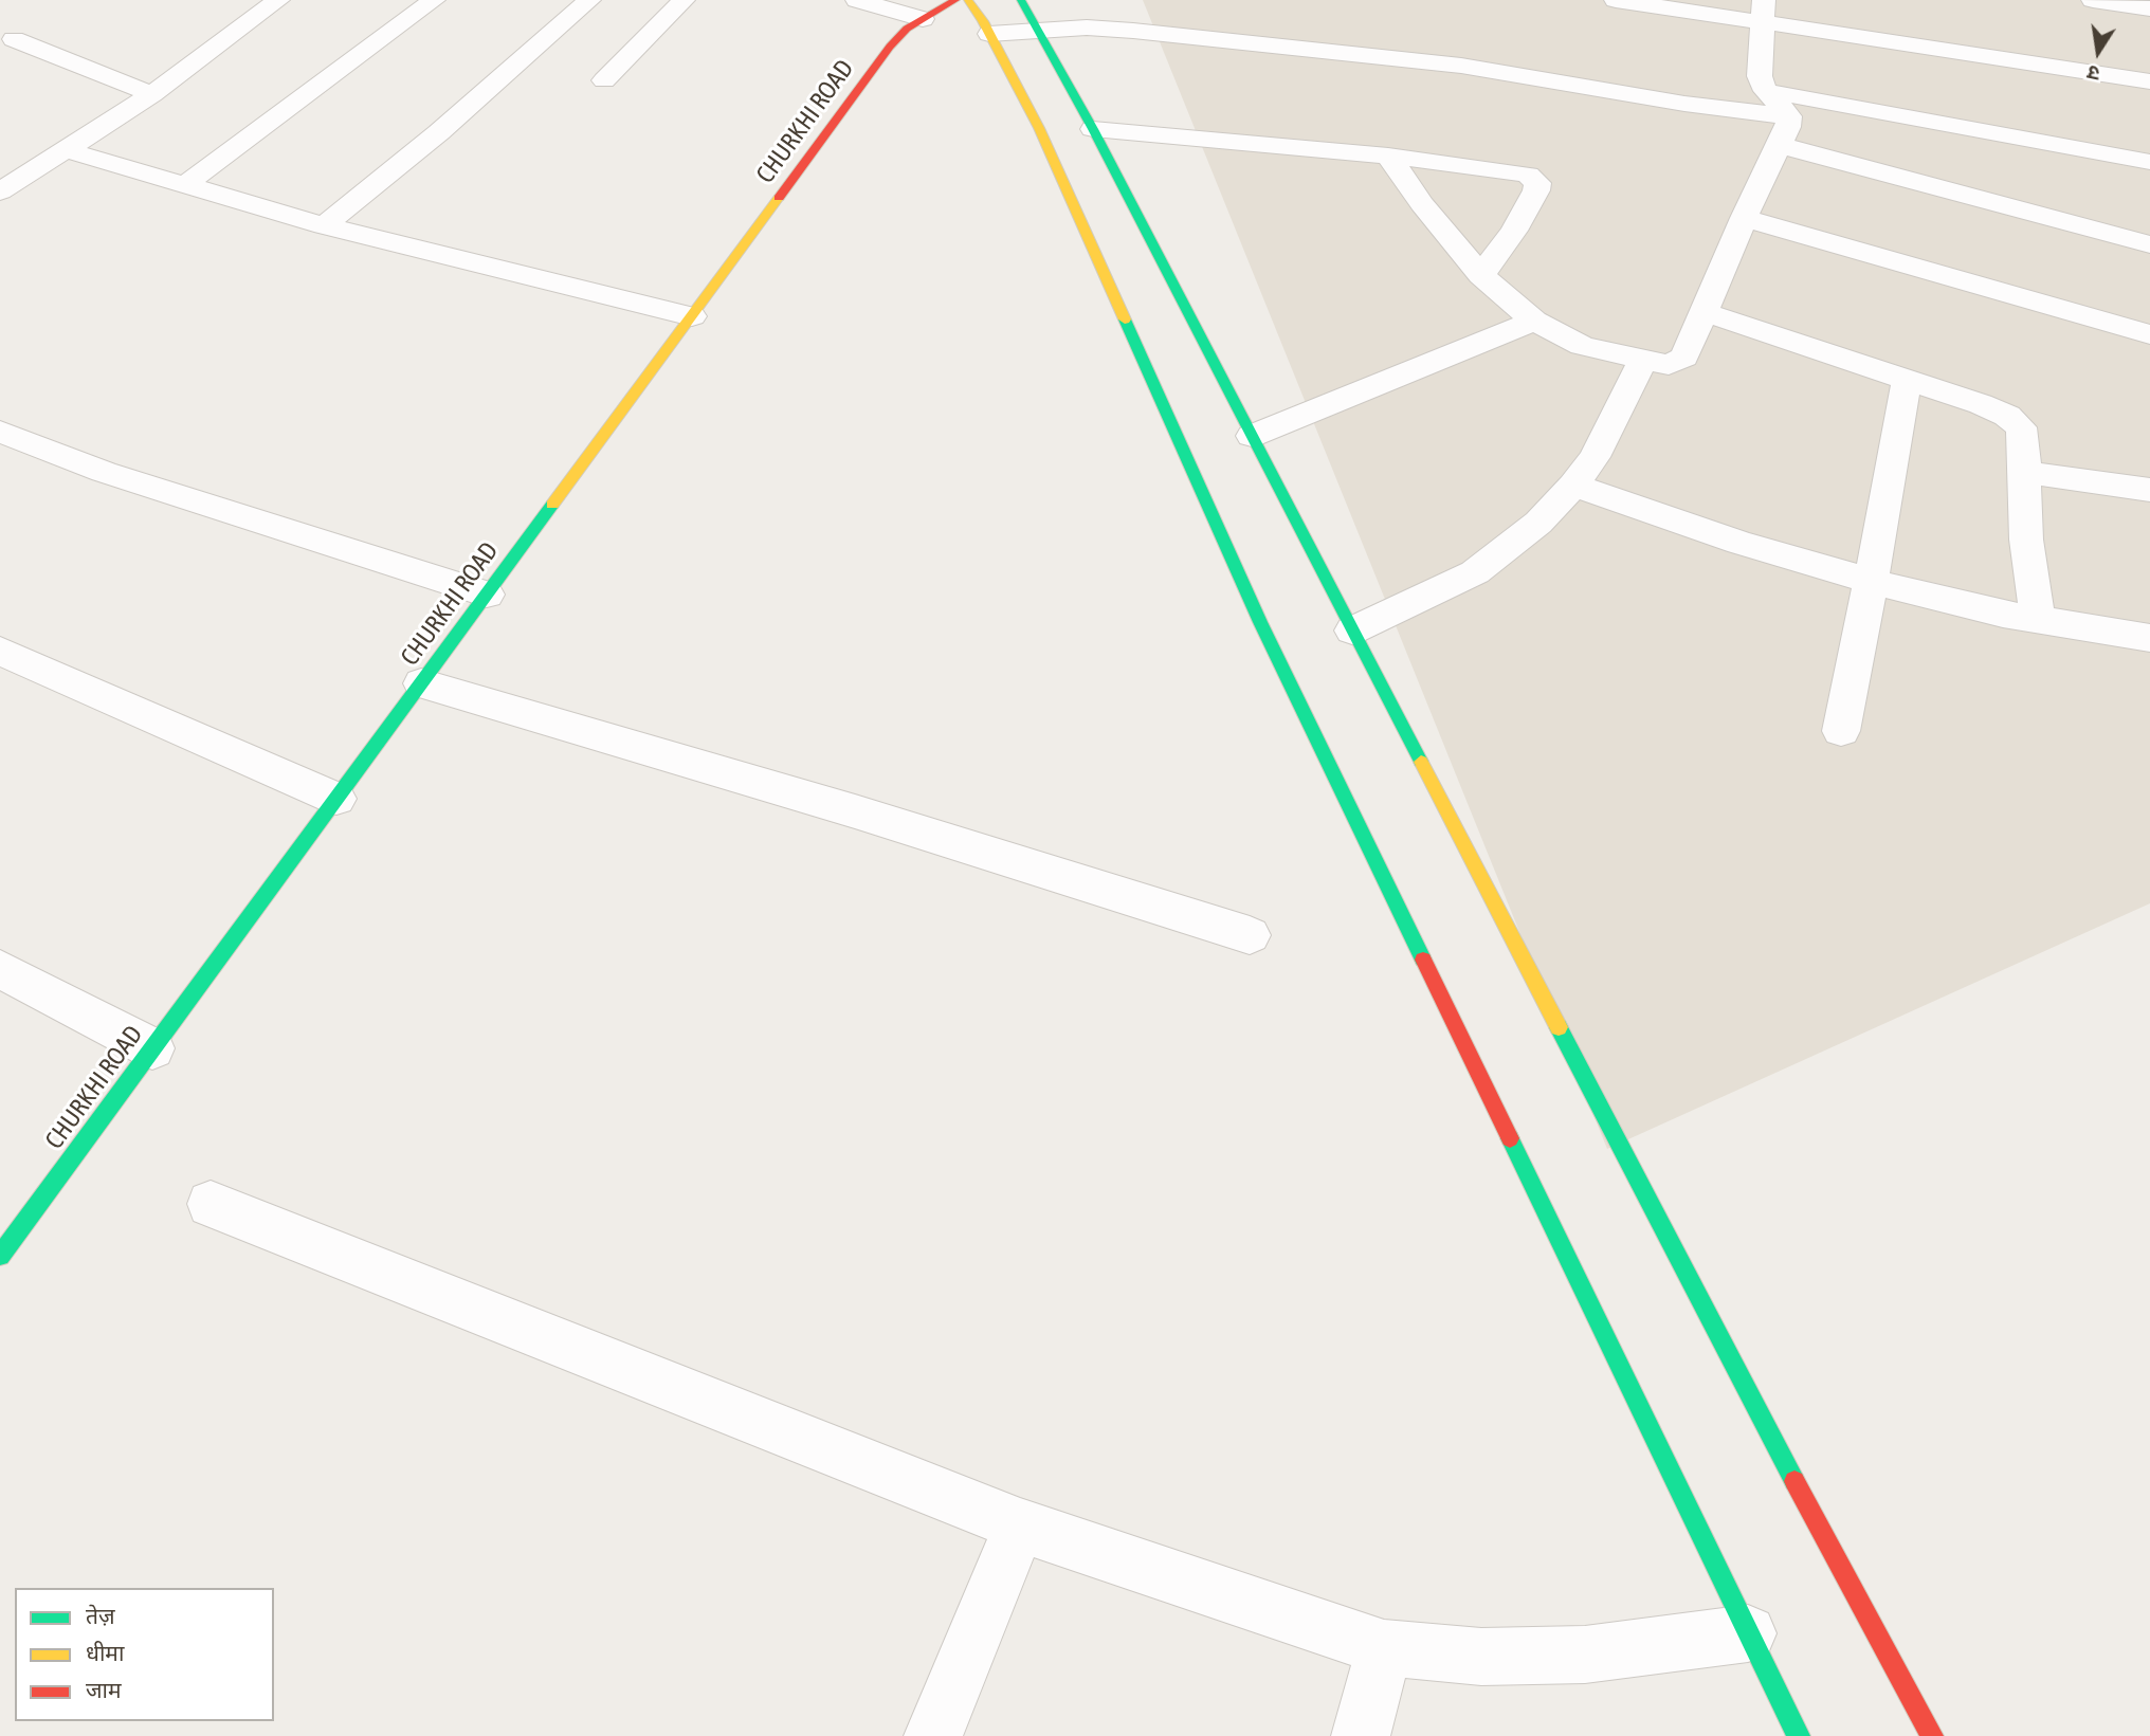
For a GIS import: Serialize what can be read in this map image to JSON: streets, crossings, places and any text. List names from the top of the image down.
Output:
{
  "streets": {
    "street": ["CHURKHI ROAD"]
  },
  "legend": ["तेज़", "धीमा", "जाम"],
  "north": "bottom"
}
